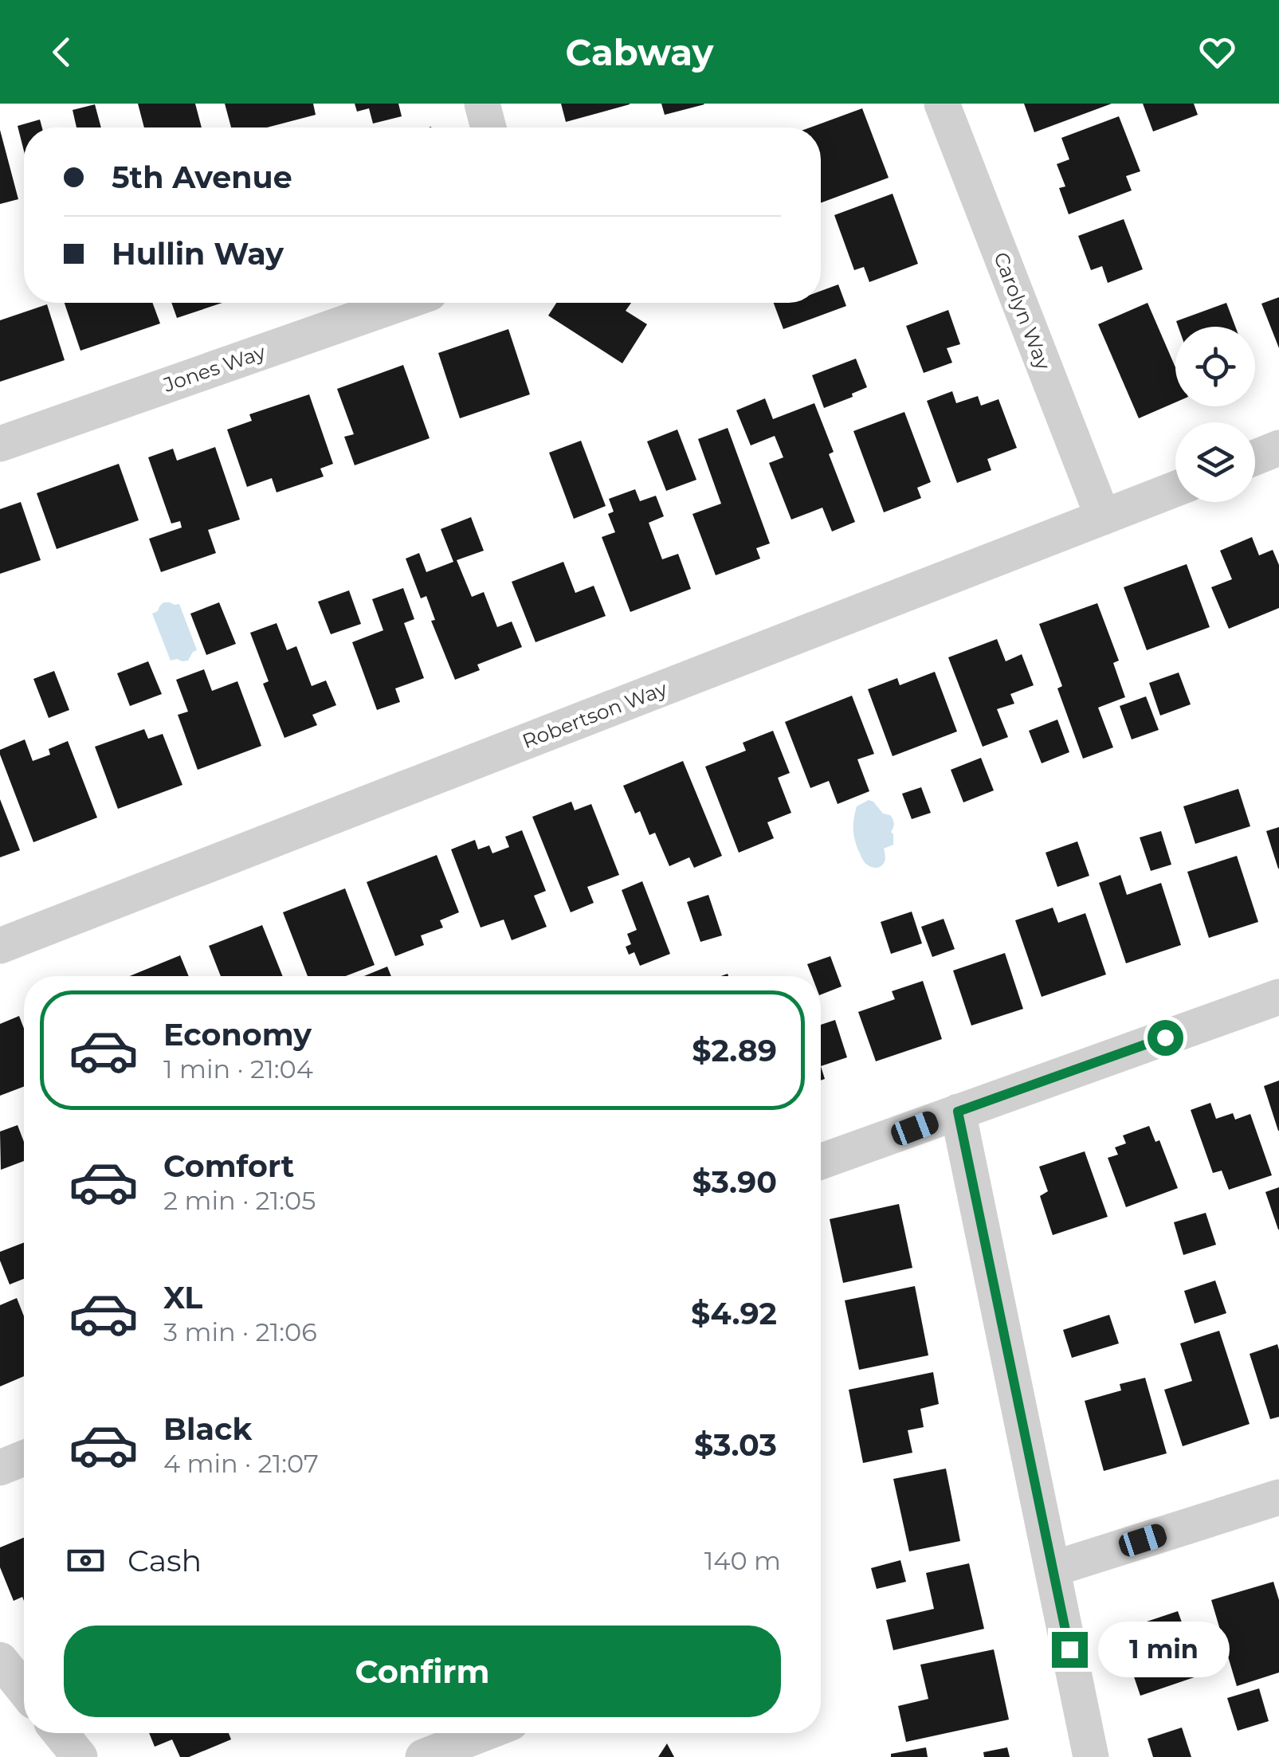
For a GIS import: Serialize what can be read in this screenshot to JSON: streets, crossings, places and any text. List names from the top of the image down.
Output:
{
  "streets": {
    "street": ["Carolyn Way", "Jones Way", "Robertson Way"]
  },
  "crossings": [
    ["Carolyn Way", "Robertson Way"]
  ],
  "page": {
    "header": "Cabway",
    "banner": ["5th Avenue", "Hullin Way"],
    "list": [
      {
        "name": "Economy",
        "note": "1 min · 21:04",
        "value": "$2.89"
      },
      {
        "name": "Comfort",
        "note": "2 min · 21:05",
        "value": "$3.90"
      },
      {
        "name": "XL",
        "note": "3 min · 21:06",
        "value": "$4.92"
      },
      {
        "name": "Black",
        "note": "4 min · 21:07",
        "value": "$3.03"
      }
    ],
    "pay": ["Cash", "140 m"],
    "buttons": "Confirm",
    "bubble": "1 min"
  }
}
